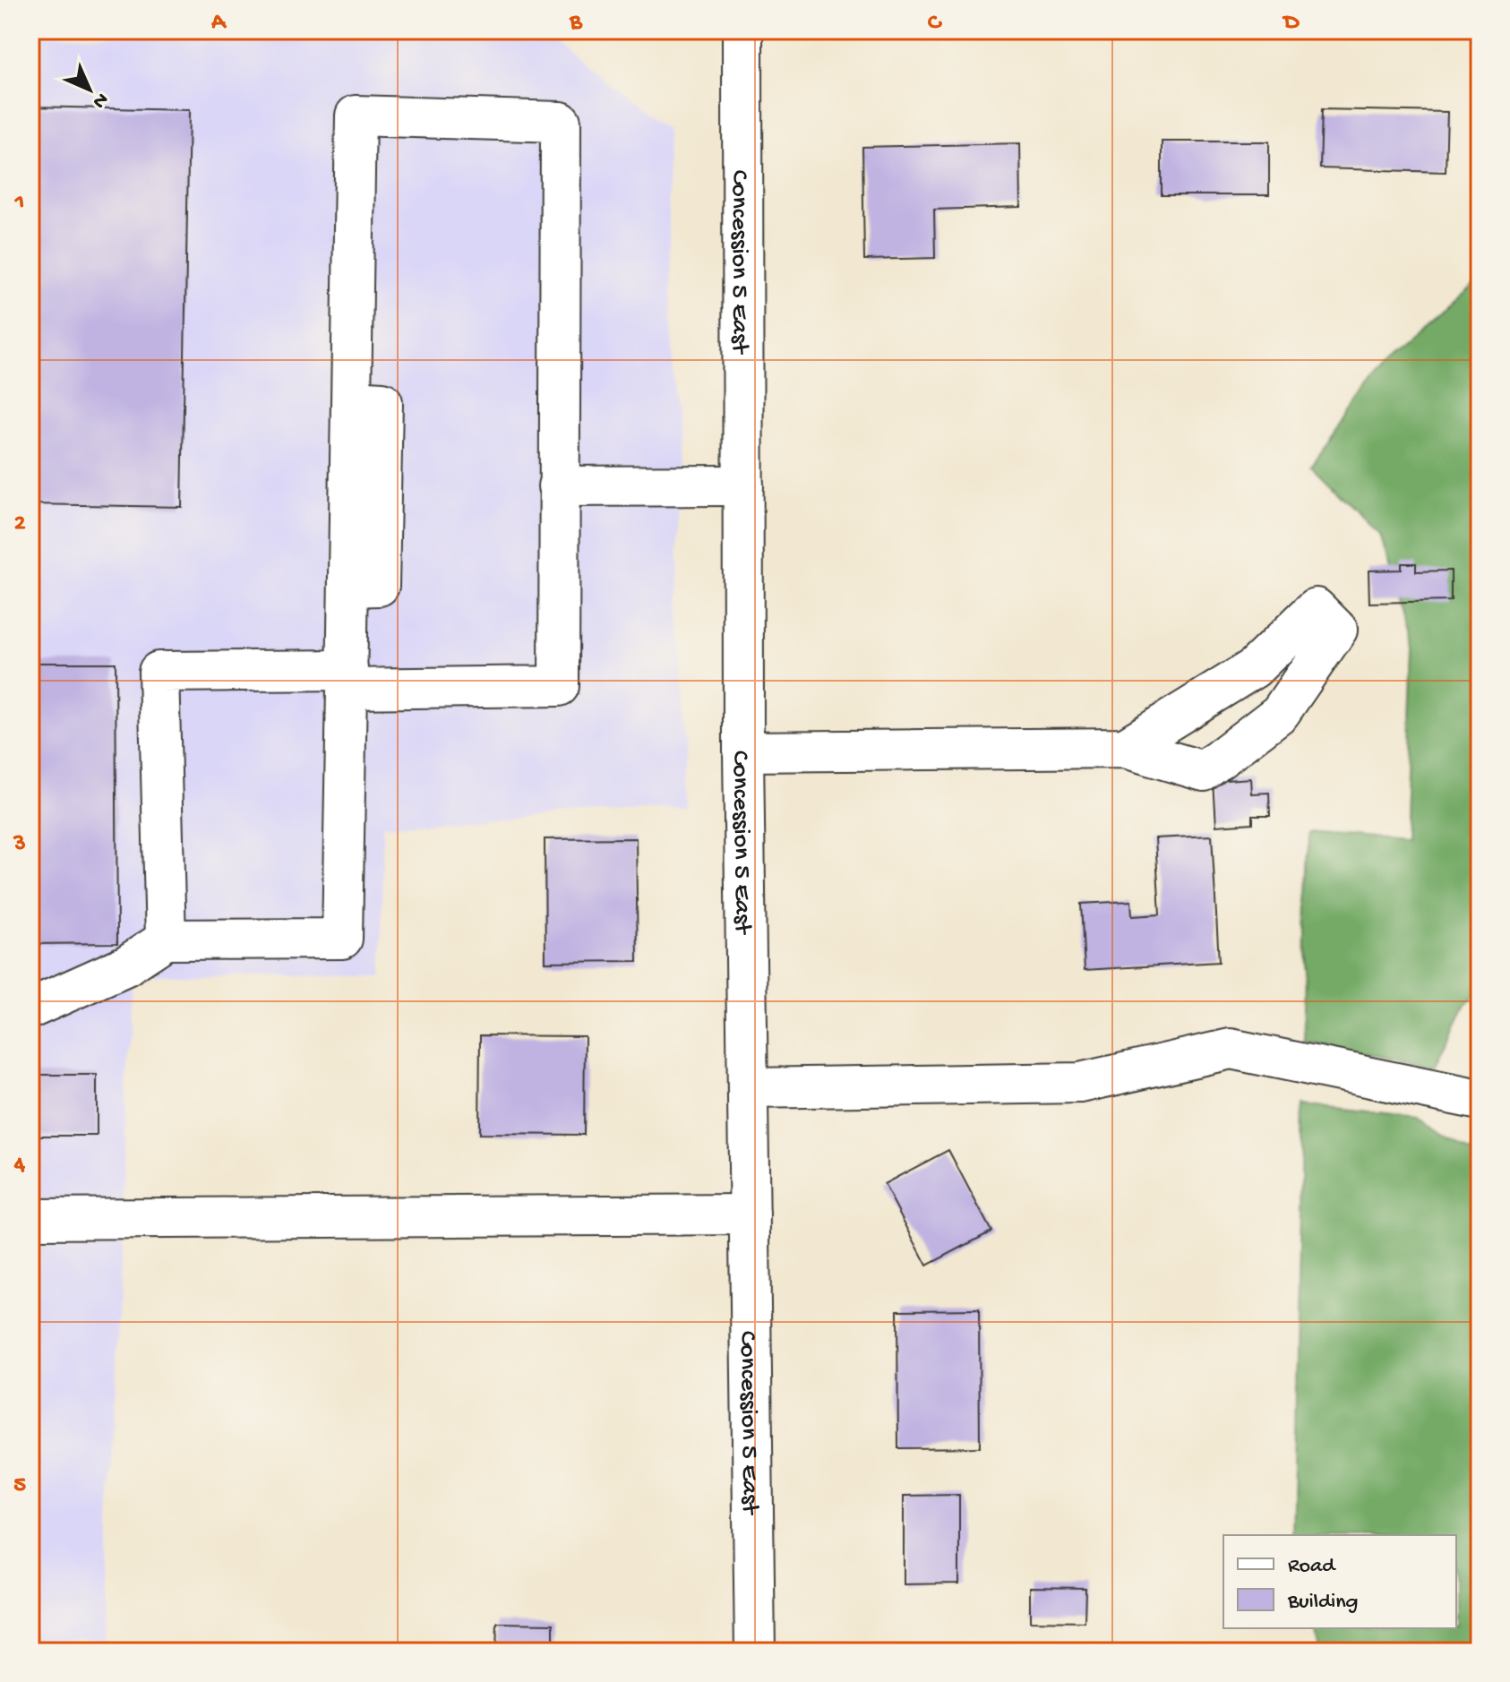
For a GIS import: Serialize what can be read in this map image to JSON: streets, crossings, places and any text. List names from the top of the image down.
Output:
{
  "streets": {
    "street": ["Concession 5 East"]
  },
  "legend": ["Road", "Building"],
  "north": "bottom right",
  "grid": {
    "columns": [
      "A",
      "B",
      "C",
      "D"
    ],
    "rows": [
      "1",
      "2",
      "3",
      "4",
      "5"
    ]
  }
}
